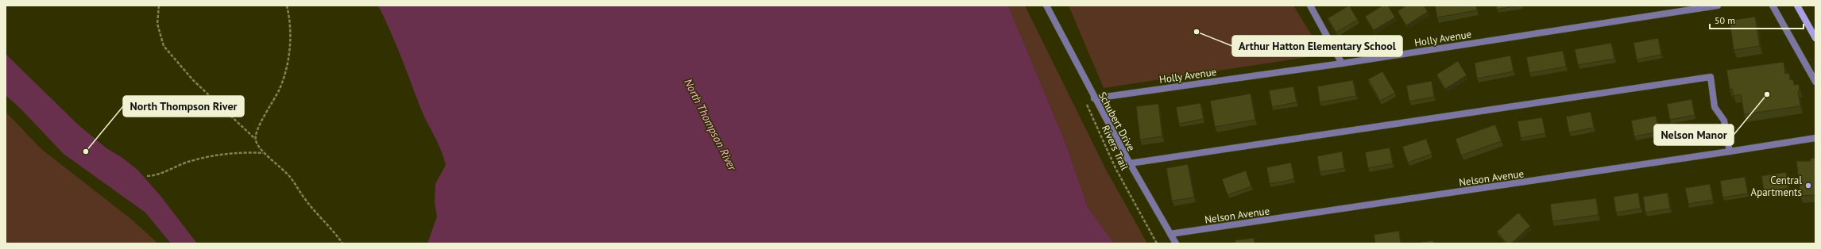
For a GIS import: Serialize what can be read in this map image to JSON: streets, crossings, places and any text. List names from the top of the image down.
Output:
{
  "streets": {
    "street": ["Holly Avenue", "Schubert Drive", "Nelson Avenue"],
    "path": ["Rivers Trail"]
  },
  "crossings": [
    ["Holly Avenue", "Schubert Drive"],
    ["Schubert Drive", "Nelson Avenue"]
  ],
  "water": ["North Thompson River"],
  "places": [
    "Arthur Hatton Elementary School",
    "Nelson Manor",
    "North Thompson River",
    "Central Apartments"
  ],
  "scale_bar": "50 m"
}
